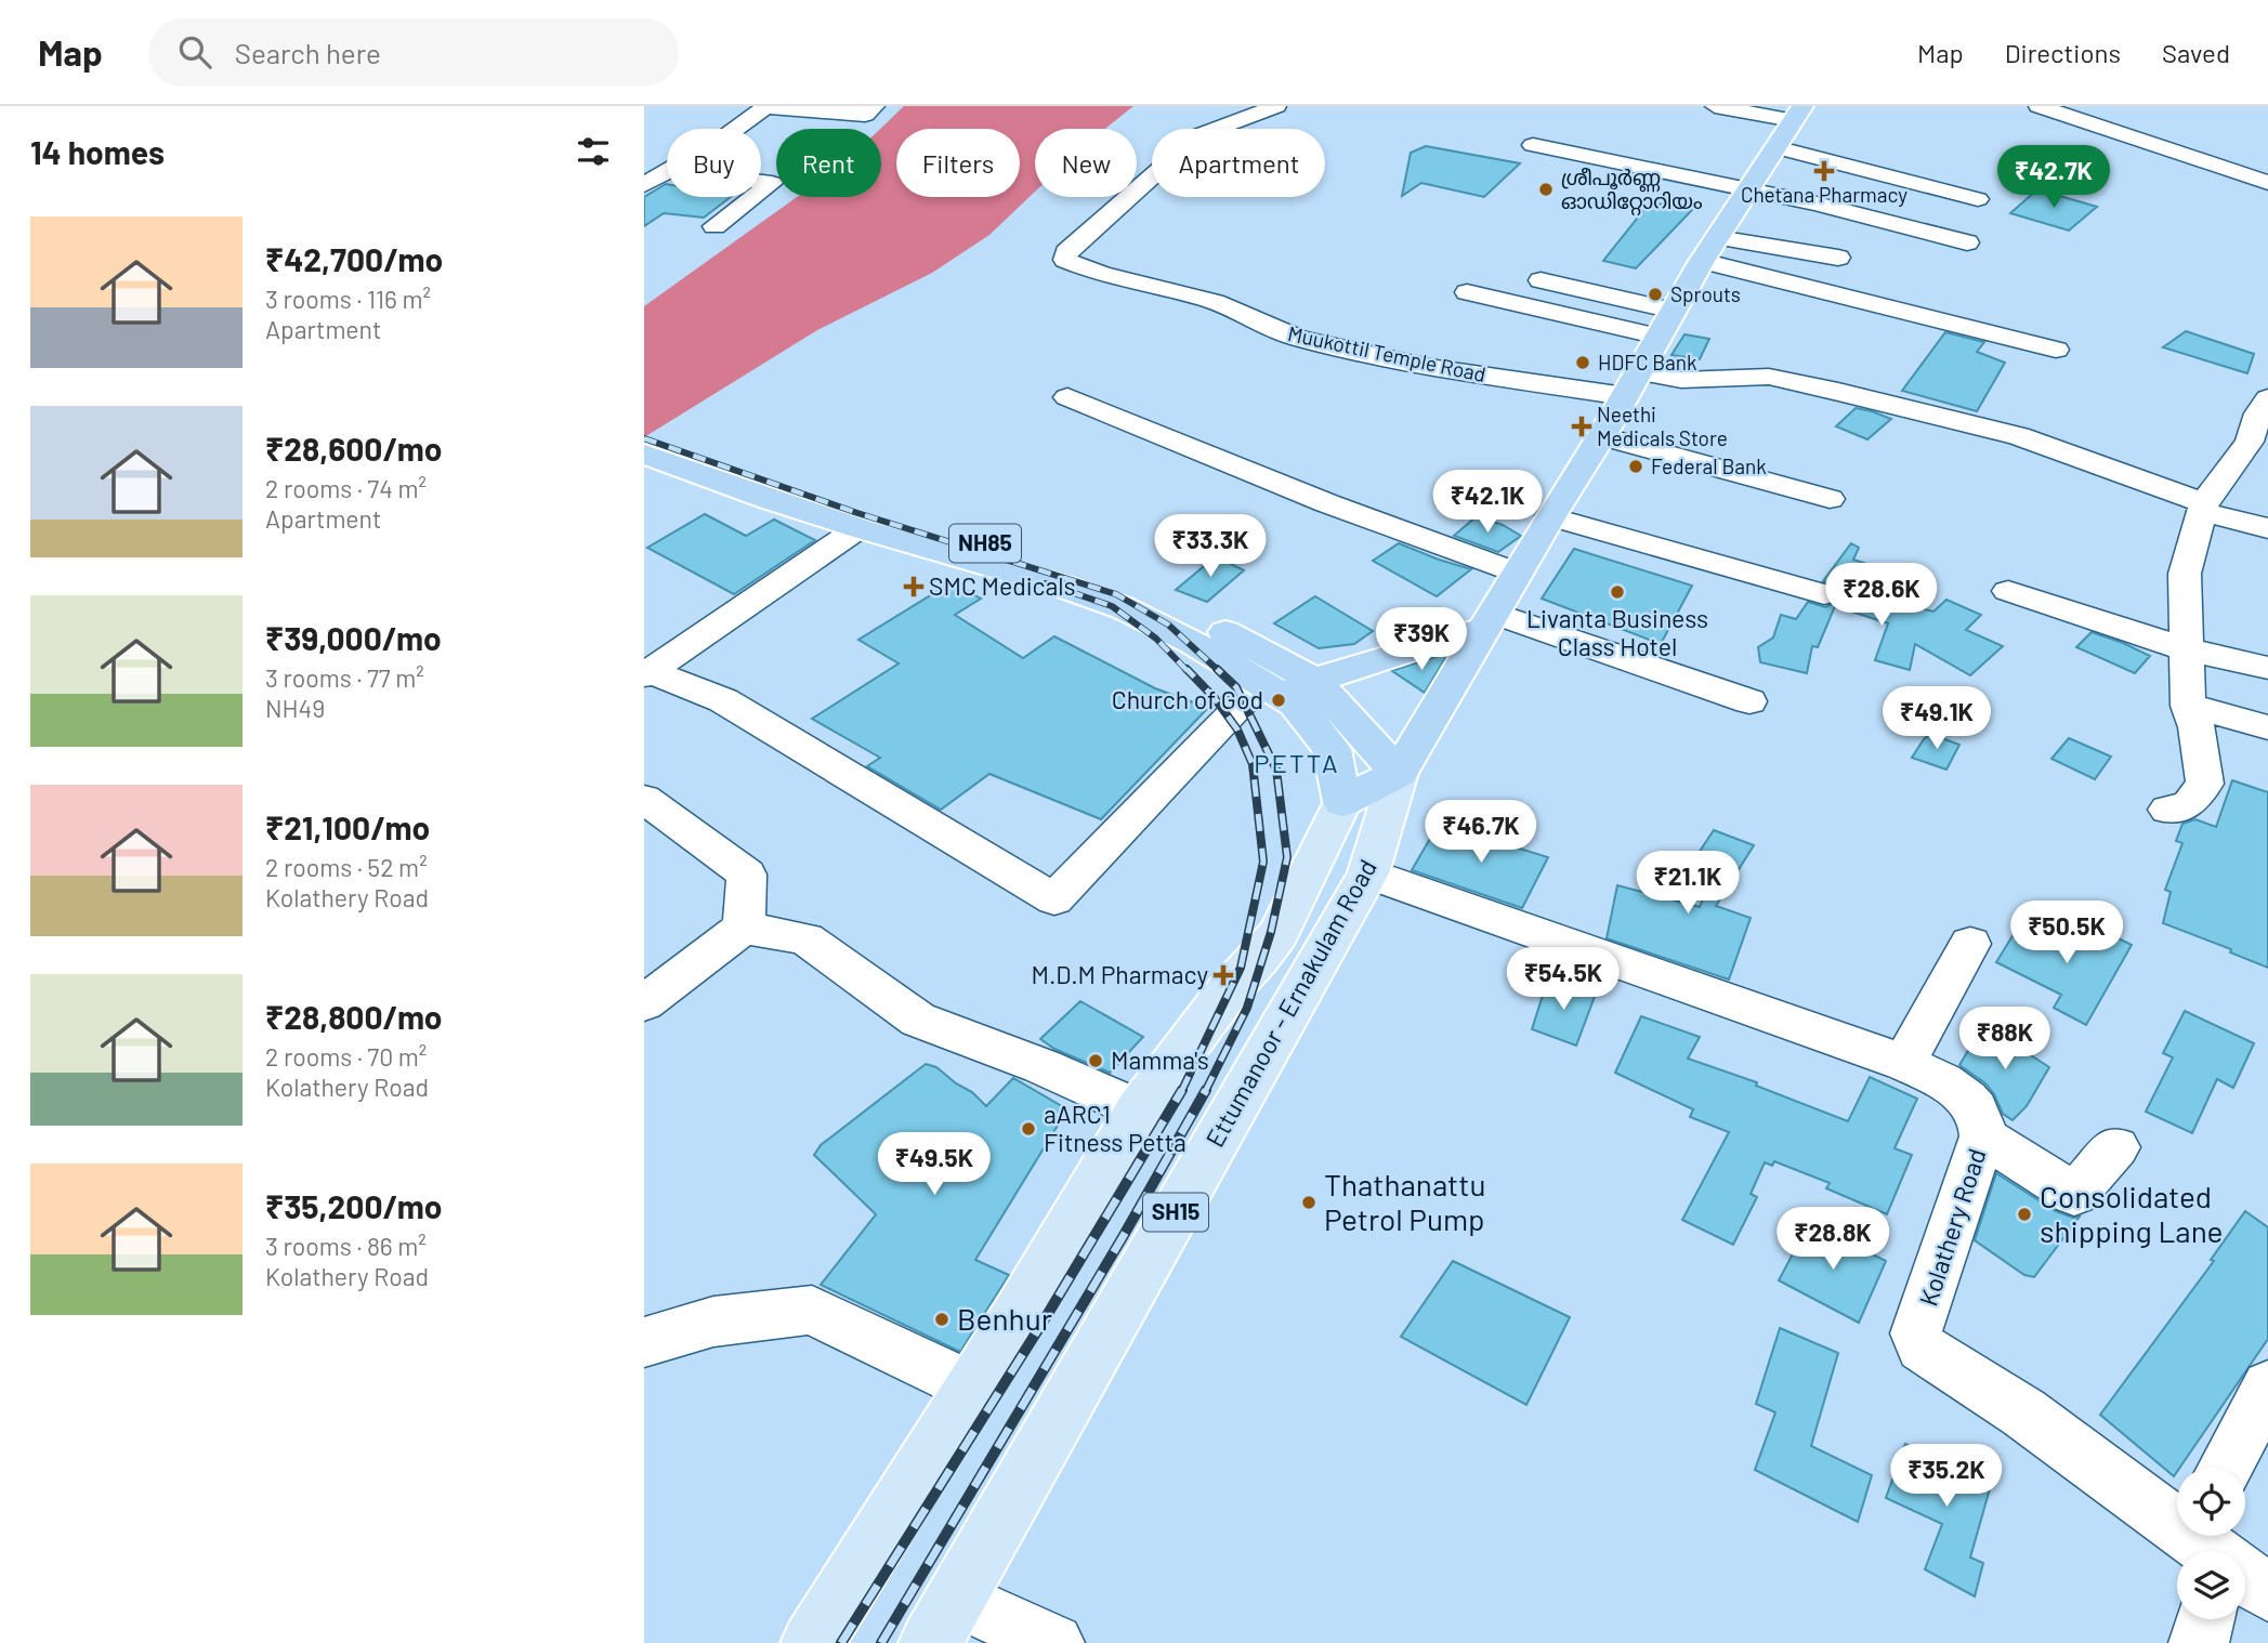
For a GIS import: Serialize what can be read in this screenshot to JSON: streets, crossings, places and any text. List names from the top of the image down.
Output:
{
  "streets": {
    "highway": ["NH85"],
    "main road": ["Ettumanoor - Ernakulam Road", "SH15"],
    "street": ["Muukottil Temple Road", "Kolathery Road"]
  },
  "crossings": [
    ["NH85", "Ettumanoor - Ernakulam Road"],
    ["Ettumanoor - Ernakulam Road", "Kolathery Road"]
  ],
  "districts": ["PETTA"],
  "places": {
    "health": [
      "Chetana Pharmacy",
      "Neethi Medicals Store",
      "SMC Medicals",
      "M.D.M Pharmacy"
    ],
    "other": [
      "ശ്രീപൂർണ്ണ ഓഡിറ്റോറിയം",
      "Sprouts",
      "HDFC Bank",
      "Federal Bank",
      "Livanta Business Class Hotel",
      "Church of God",
      "Mamma's",
      "aARC1 Fitness Petta",
      "Thathanattu Petrol Pump",
      "Consolidated shipping Lane",
      "Benhur"
    ]
  },
  "page": {
    "header": "Map",
    "search": "Search here",
    "nav": ["Map", "Directions", "Saved"],
    "heading": "14 homes",
    "chip": [
      "Buy",
      "Rent",
      "Filters",
      "New",
      "Apartment"
    ],
    "price": [
      "₹42.7K",
      "₹42.1K",
      "₹33.3K",
      "₹28.6K",
      "₹39K",
      "₹49.1K",
      "₹46.7K",
      "₹21.1K",
      "₹50.5K",
      "₹54.5K",
      "₹88K",
      "₹49.5K",
      "₹28.8K",
      "₹35.2K"
    ],
    "list": [
      {
        "name": "₹42,700/mo",
        "note": "3 rooms · 116 m² · Apartment"
      },
      {
        "name": "₹28,600/mo",
        "note": "2 rooms · 74 m² · Apartment"
      },
      {
        "name": "₹39,000/mo",
        "note": "3 rooms · 77 m² · NH49"
      },
      {
        "name": "₹21,100/mo",
        "note": "2 rooms · 52 m² · Kolathery Road"
      },
      {
        "name": "₹28,800/mo",
        "note": "2 rooms · 70 m² · Kolathery Road"
      },
      {
        "name": "₹35,200/mo",
        "note": "3 rooms · 86 m² · Kolathery Road"
      }
    ]
  }
}
